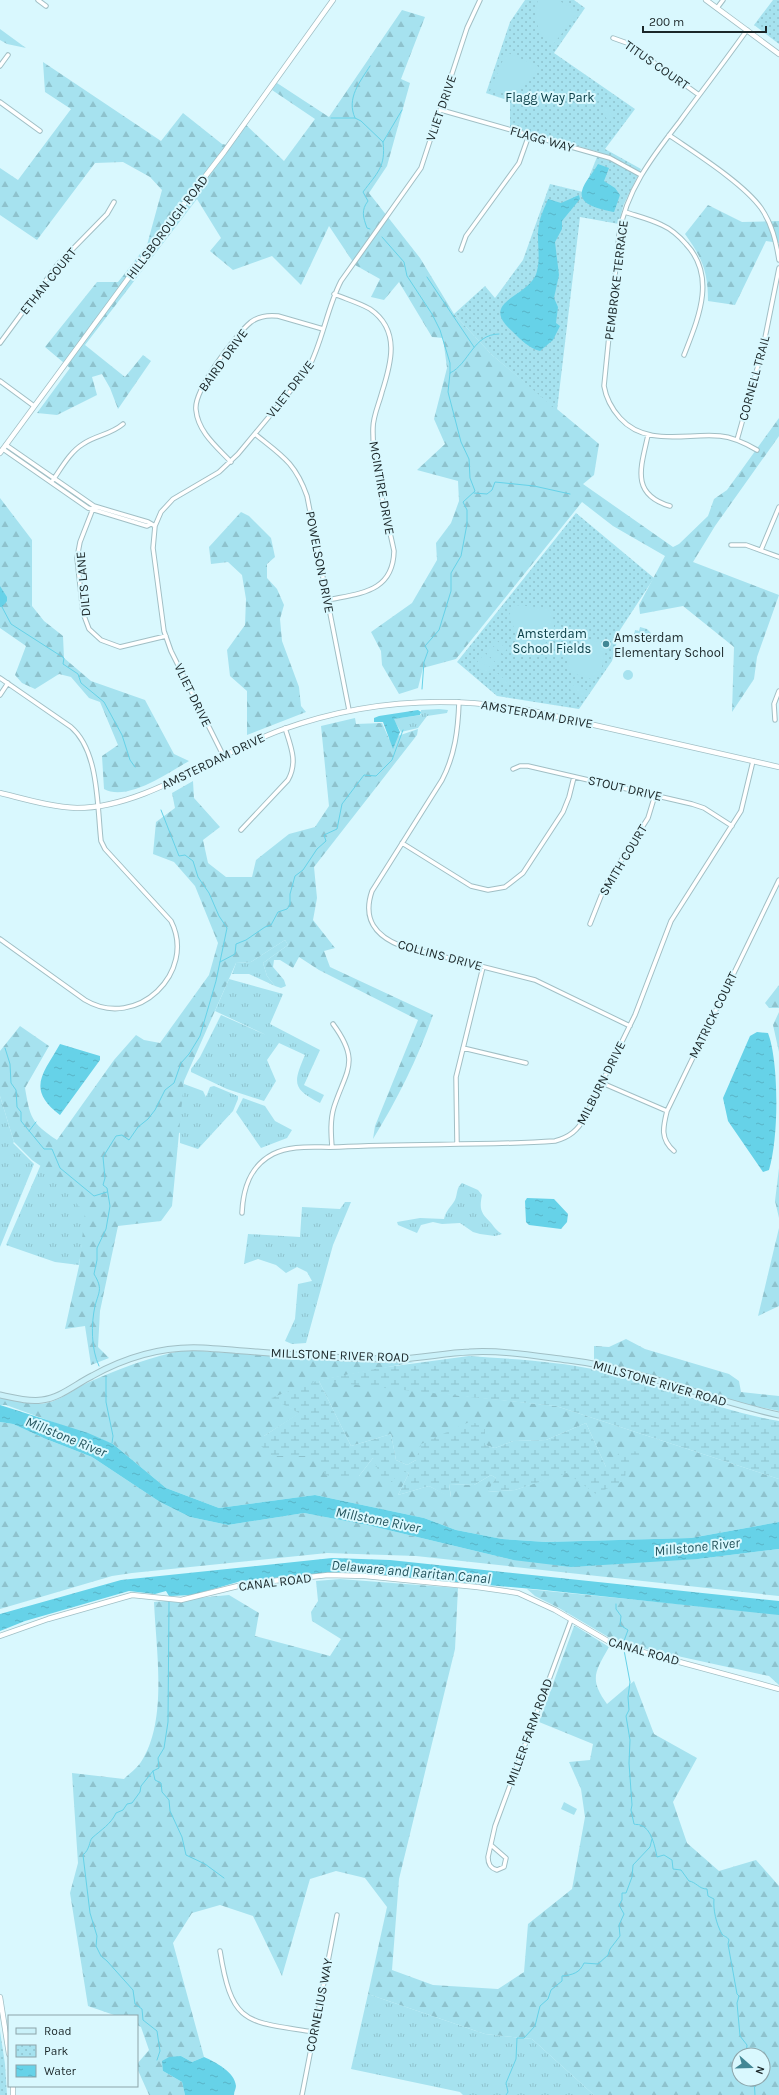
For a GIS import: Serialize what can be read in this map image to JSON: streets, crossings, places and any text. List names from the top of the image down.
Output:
{
  "streets": {
    "main road": ["MILLSTONE RIVER ROAD"],
    "street": [
      "TITUS COURT",
      "VLIET DRIVE",
      "FLAGG WAY",
      "HILLSBOROUGH ROAD",
      "PEMBROKE TERRACE",
      "ETHAN COURT",
      "BAIRD DRIVE",
      "CORNELL TRAIL",
      "MCINTIRE DRIVE",
      "POWELSON DRIVE",
      "DILTS LANE",
      "AMSTERDAM DRIVE",
      "STOUT DRIVE",
      "SMITH COURT",
      "COLLINS DRIVE",
      "MATRICK COURT",
      "MILBURN DRIVE",
      "CANAL ROAD",
      "MILLER FARM ROAD",
      "CORNELIUS WAY"
    ]
  },
  "crossings": [
    ["TITUS COURT", "PEMBROKE TERRACE"],
    ["VLIET DRIVE", "FLAGG WAY"],
    ["VLIET DRIVE", "BAIRD DRIVE"],
    ["VLIET DRIVE", "MCINTIRE DRIVE"],
    ["VLIET DRIVE", "POWELSON DRIVE"],
    ["VLIET DRIVE", "DILTS LANE"],
    ["VLIET DRIVE", "AMSTERDAM DRIVE"],
    ["FLAGG WAY", "PEMBROKE TERRACE"],
    ["PEMBROKE TERRACE", "CORNELL TRAIL"],
    ["MCINTIRE DRIVE", "POWELSON DRIVE"],
    ["POWELSON DRIVE", "AMSTERDAM DRIVE"],
    ["AMSTERDAM DRIVE", "COLLINS DRIVE"],
    ["AMSTERDAM DRIVE", "MILBURN DRIVE"],
    ["STOUT DRIVE", "SMITH COURT"],
    ["STOUT DRIVE", "MILBURN DRIVE"],
    ["COLLINS DRIVE", "MILBURN DRIVE"],
    ["CANAL ROAD", "MILLER FARM ROAD"]
  ],
  "water": ["Millstone River", "Delaware and Raritan Canal"],
  "parks": ["Flagg Way Park", "Amsterdam School Fields"],
  "places": ["Amsterdam Elementary School"],
  "legend": ["Road", "Park", "Water"],
  "scale_bar": "200 m",
  "north": "right"
}
